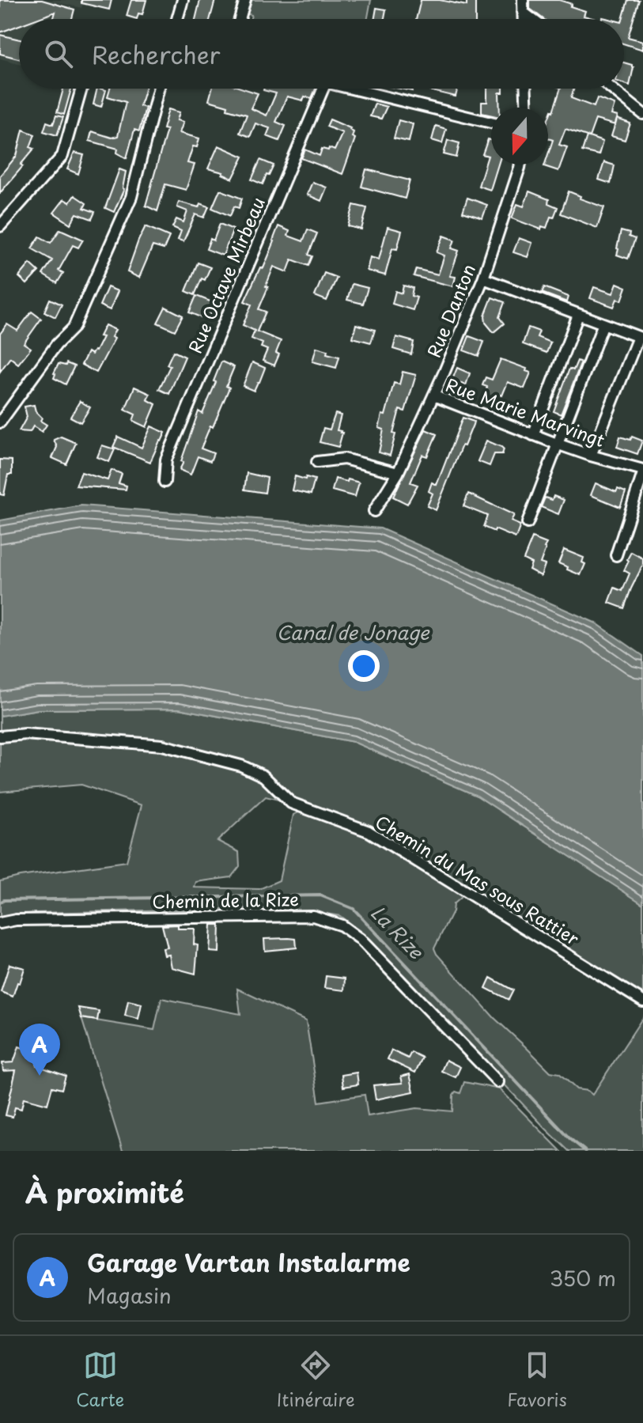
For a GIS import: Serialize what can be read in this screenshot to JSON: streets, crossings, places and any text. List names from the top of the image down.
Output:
{
  "streets": {
    "street": [
      "Rue Octave Mirbeau",
      "Rue Danton",
      "Rue Marie Marvingt",
      "Chemin du Mas sous Rattier",
      "Chemin de la Rize"
    ]
  },
  "crossings": [
    ["Rue Danton", "Rue Marie Marvingt"]
  ],
  "water": ["Canal de Jonage", "La Rize"],
  "north": "bottom",
  "page": {
    "search": "Rechercher",
    "pins": "A",
    "heading": "À proximité",
    "list": [
      {
        "mark": "A",
        "name": "Garage Vartan Instalarme",
        "note": "Magasin",
        "value": "350 m"
      }
    ],
    "nav": ["Carte", "Itinéraire", "Favoris"]
  }
}
